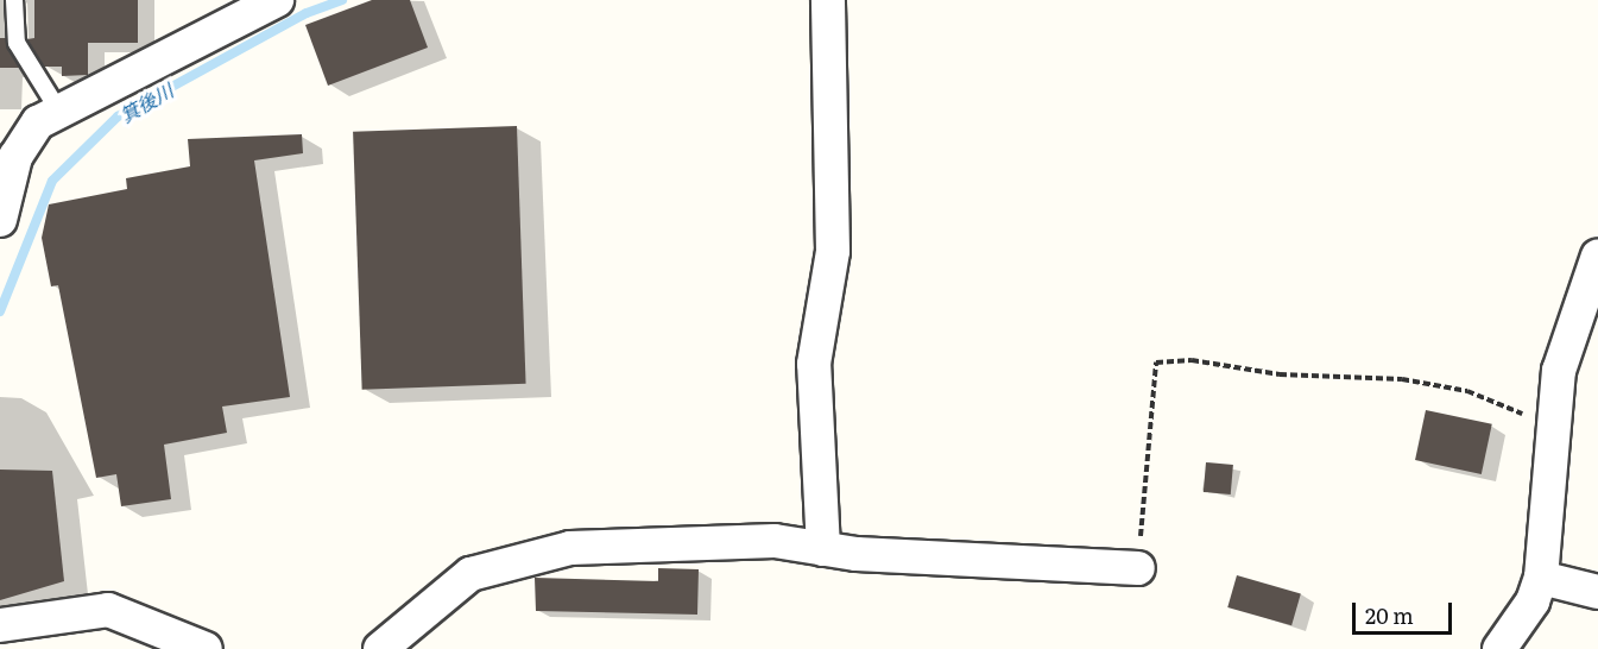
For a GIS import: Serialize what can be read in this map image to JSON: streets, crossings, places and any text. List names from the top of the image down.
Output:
{
  "water": ["箕後川"],
  "scale_bar": "20 m"
}
